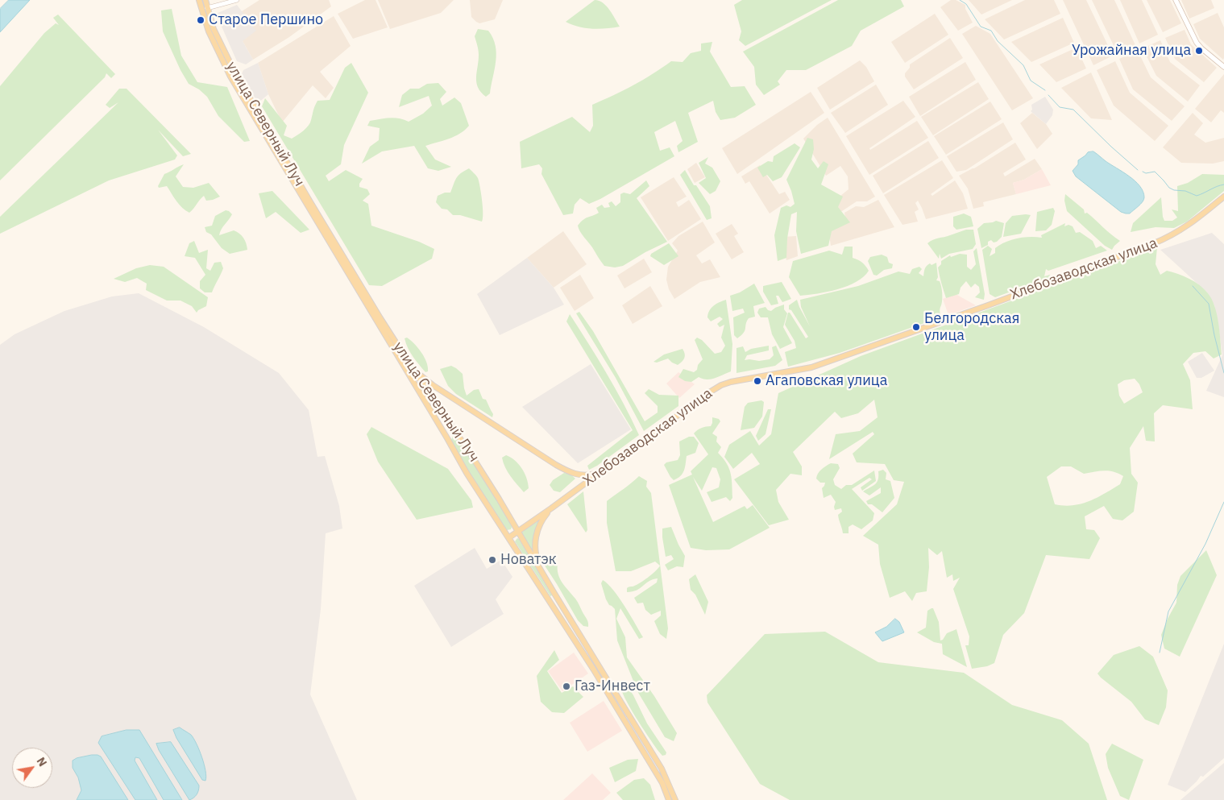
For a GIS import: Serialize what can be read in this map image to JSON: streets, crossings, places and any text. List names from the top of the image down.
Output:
{
  "streets": {
    "main road": ["улица Северный Луч", "Хлебозаводская улица"]
  },
  "crossings": [
    ["улица Северный Луч", "Хлебозаводская улица"]
  ],
  "places": [
    "Старое Першино",
    "Урожайная улица",
    "Белгородская улица",
    "Агаповская улица",
    "Новатэк",
    "Газ-Инвест"
  ],
  "north": "top right"
}
